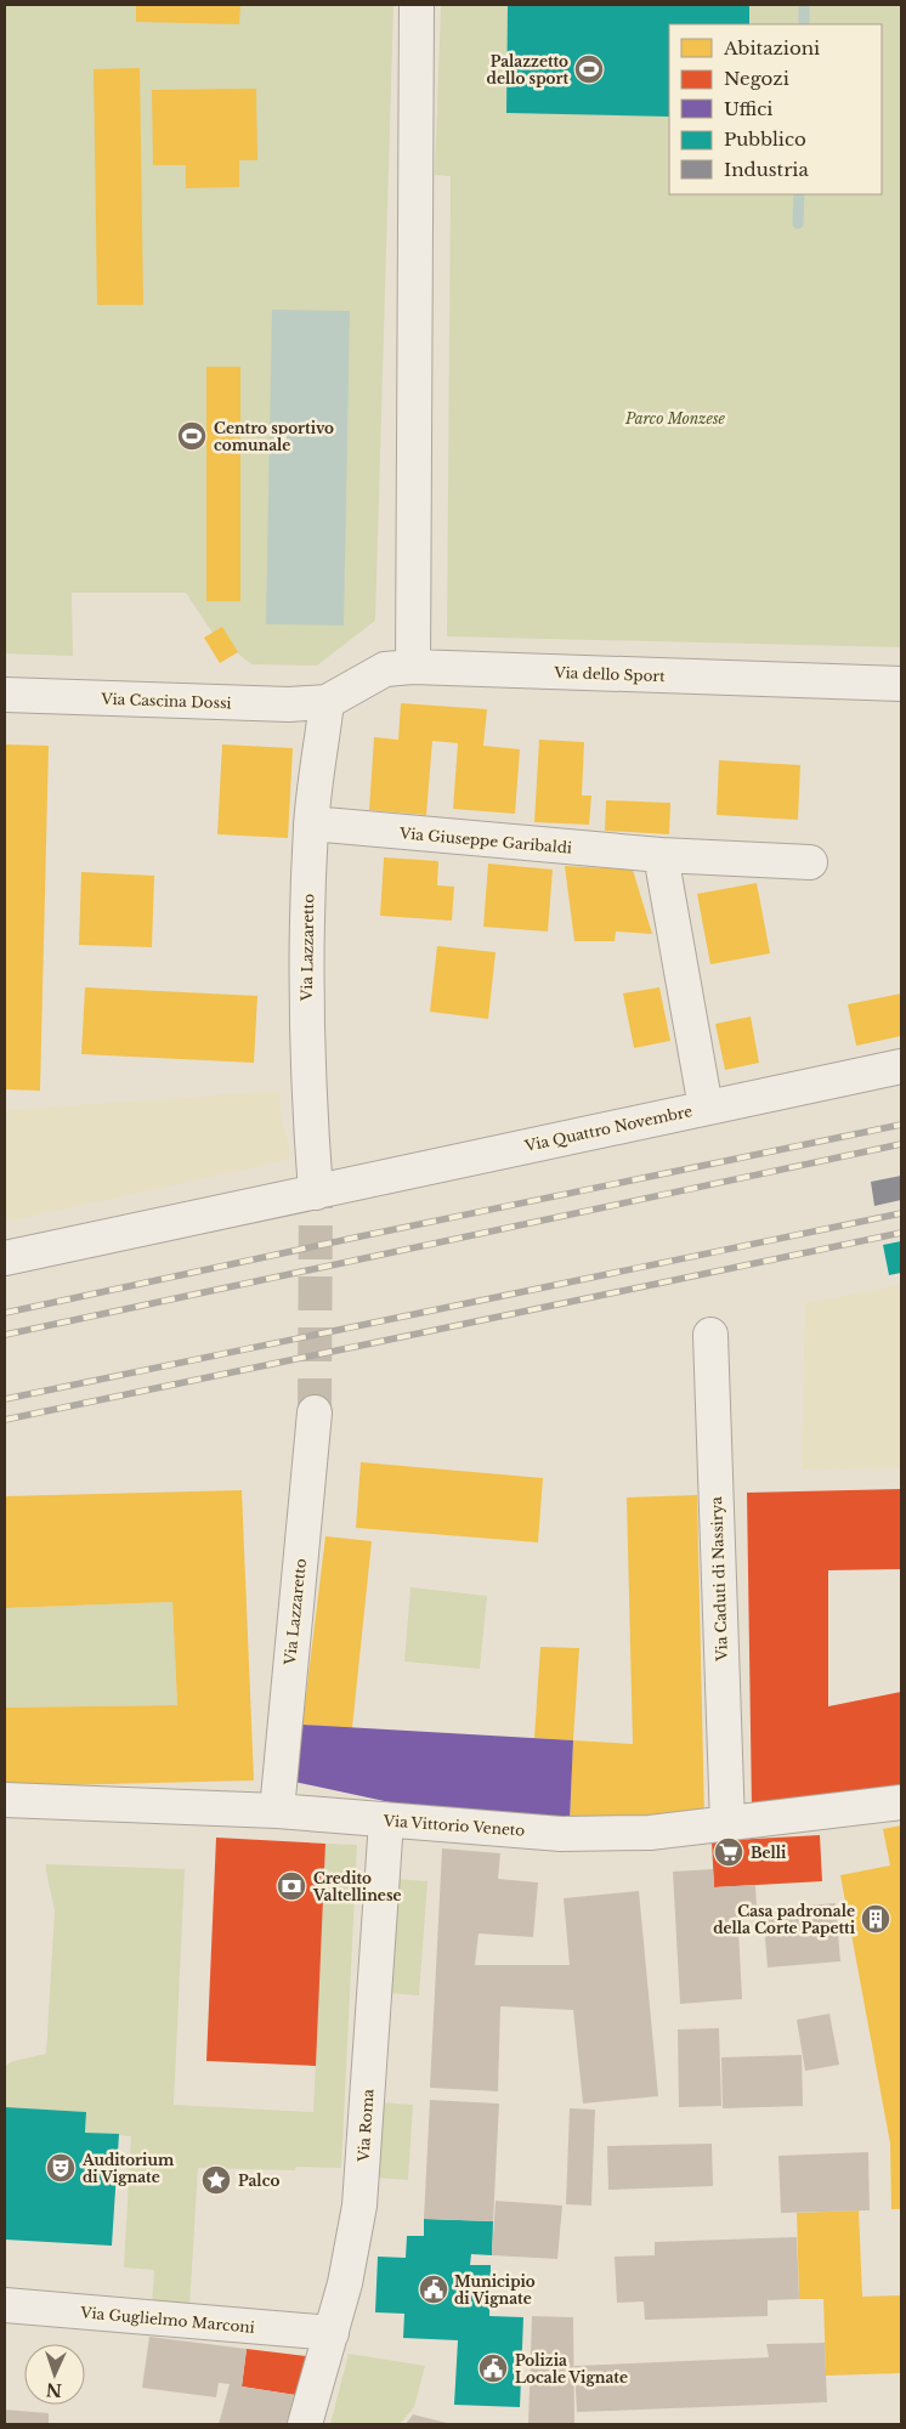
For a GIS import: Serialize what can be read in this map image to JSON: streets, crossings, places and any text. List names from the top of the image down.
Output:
{
  "streets": {
    "street": [
      "Via dello Sport",
      "Via Cascina Dossi",
      "Via Giuseppe Garibaldi",
      "Via Lazzaretto",
      "Via Quattro Novembre",
      "Via Caduti di Nassirya",
      "Via Vittorio Veneto",
      "Via Roma",
      "Via Guglielmo Marconi"
    ]
  },
  "crossings": [
    ["Via dello Sport", "Via Cascina Dossi"],
    ["Via dello Sport", "Via Lazzaretto"],
    ["Via Cascina Dossi", "Via Lazzaretto"],
    ["Via Giuseppe Garibaldi", "Via Lazzaretto"],
    ["Via Lazzaretto", "Via Quattro Novembre"],
    ["Via Lazzaretto", "Via Vittorio Veneto"],
    ["Via Caduti di Nassirya", "Via Vittorio Veneto"],
    ["Via Vittorio Veneto", "Via Roma"],
    ["Via Roma", "Via Guglielmo Marconi"]
  ],
  "parks": ["Parco Monzese"],
  "places": {
    "sports": ["Palazzetto dello sport", "Centro sportivo comunale"],
    "supermarket": ["Belli"],
    "bank": ["Credito Valtellinese"],
    "building": ["Casa padronale della Corte Papetti"],
    "theatre": ["Auditorium di Vignate"],
    "place": ["Palco"],
    "public building": ["Municipio di Vignate", "Polizia Locale Vignate"]
  },
  "legend": [
    "Abitazioni",
    "Negozi",
    "Uffici",
    "Pubblico",
    "Industria"
  ],
  "north": "bottom"
}
